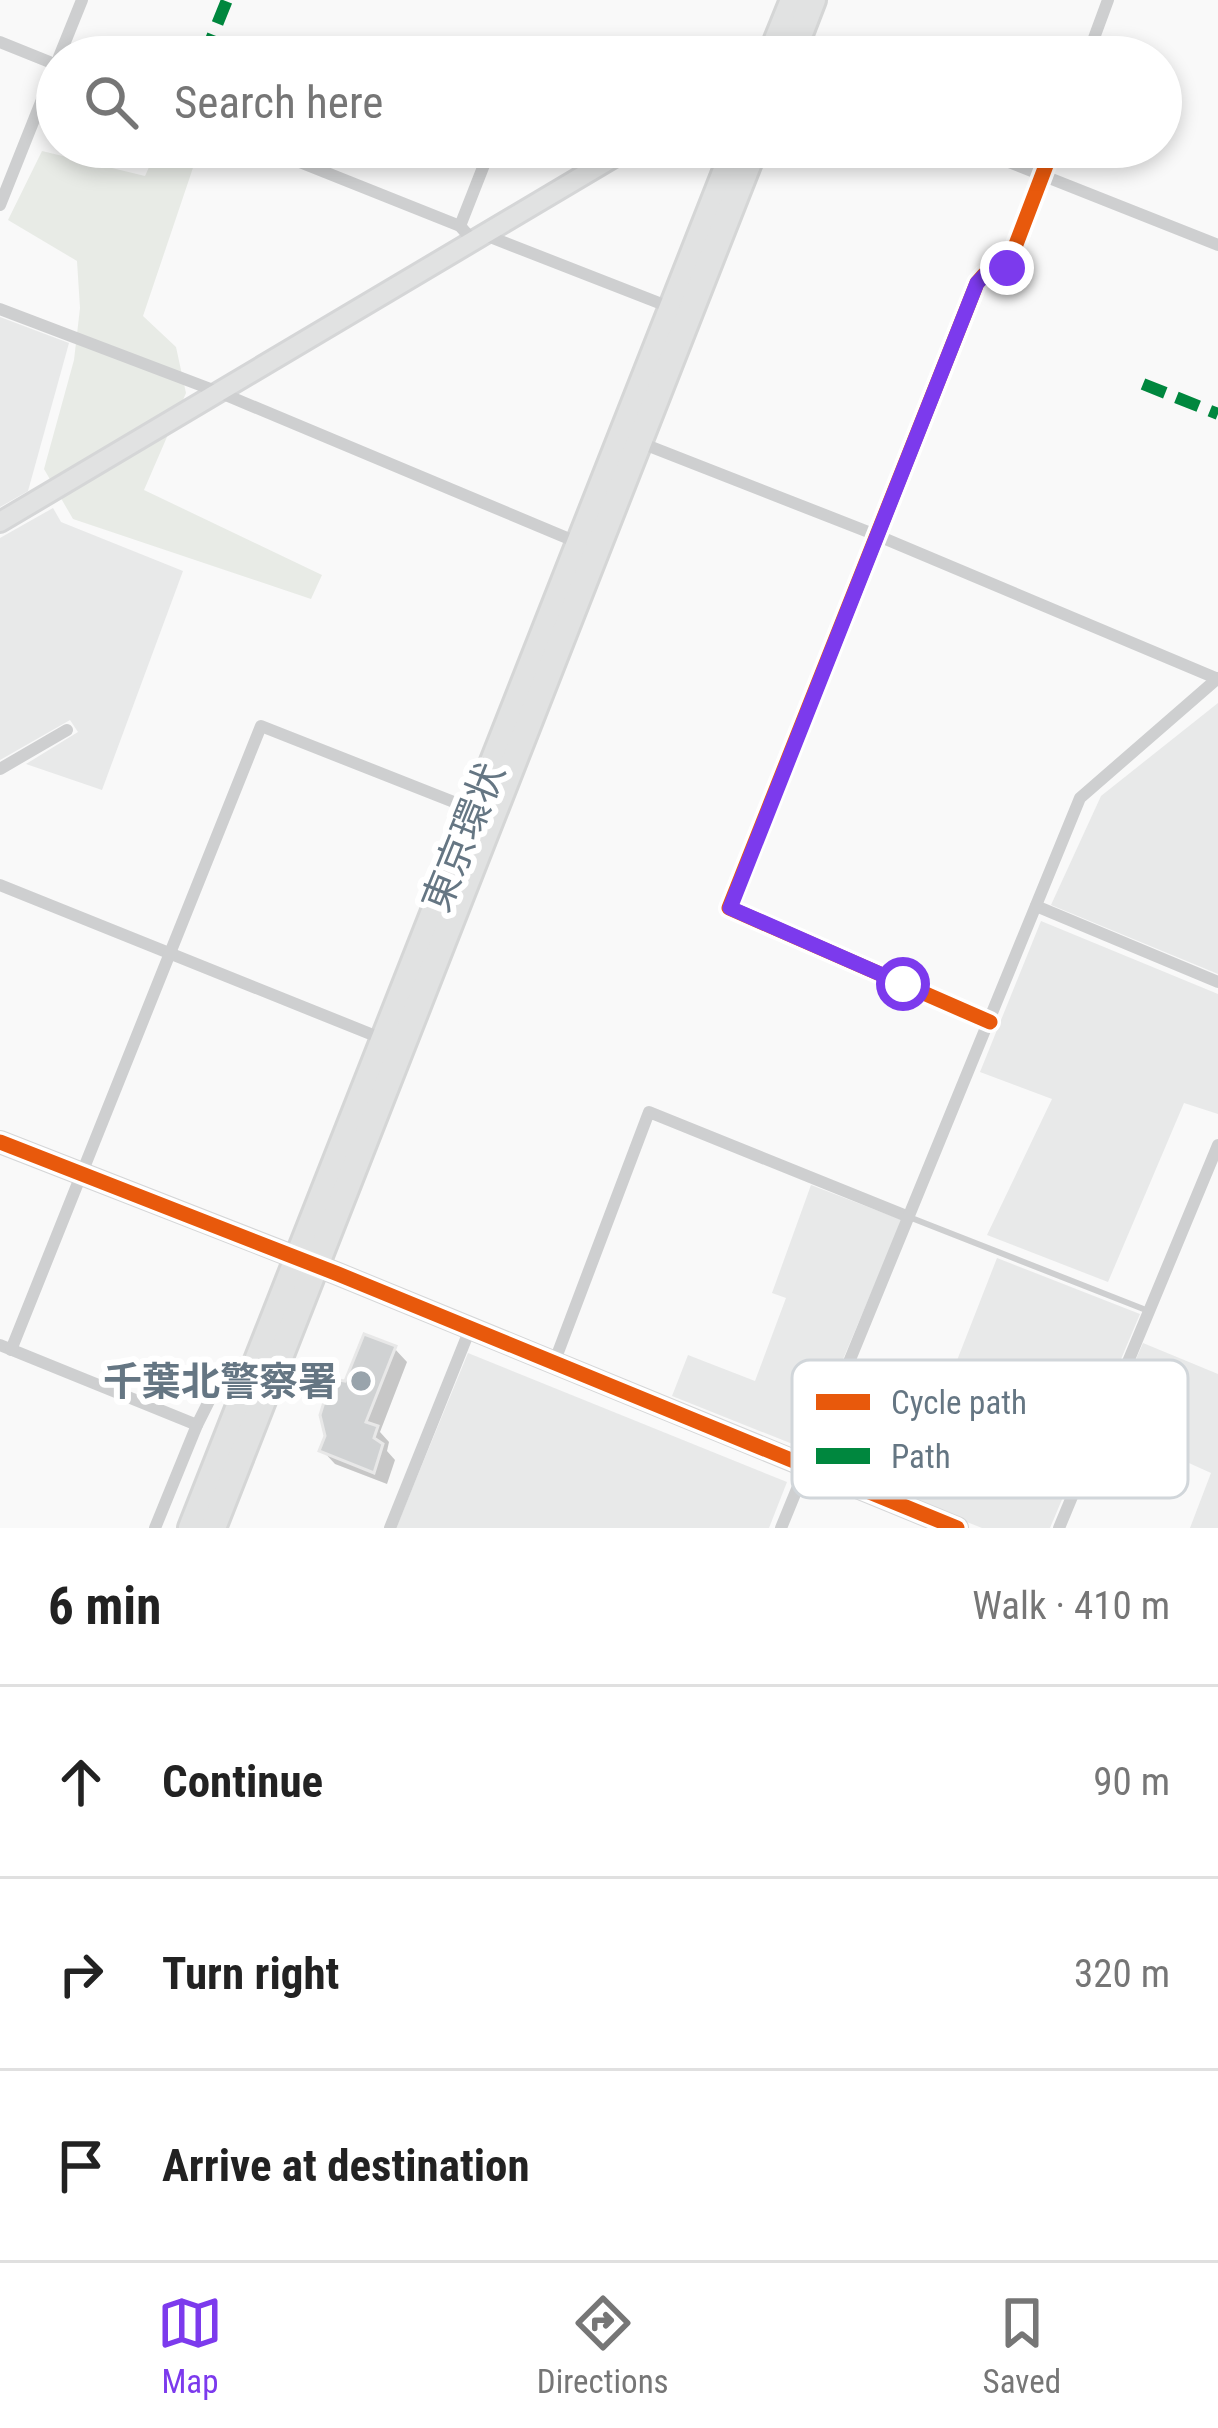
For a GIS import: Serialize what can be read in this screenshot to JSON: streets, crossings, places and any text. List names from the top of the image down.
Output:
{
  "streets": {
    "highway": ["東京環状"]
  },
  "places": ["千葉北警察署"],
  "legend": ["Cycle path", "Path"],
  "page": {
    "search": "Search here",
    "heading": ["6 min", "Walk · 410 m"],
    "list": [
      ["Continue", "90 m"],
      ["Turn right", "320 m"],
      "Arrive at destination"
    ],
    "nav": ["Map", "Directions", "Saved"]
  }
}
